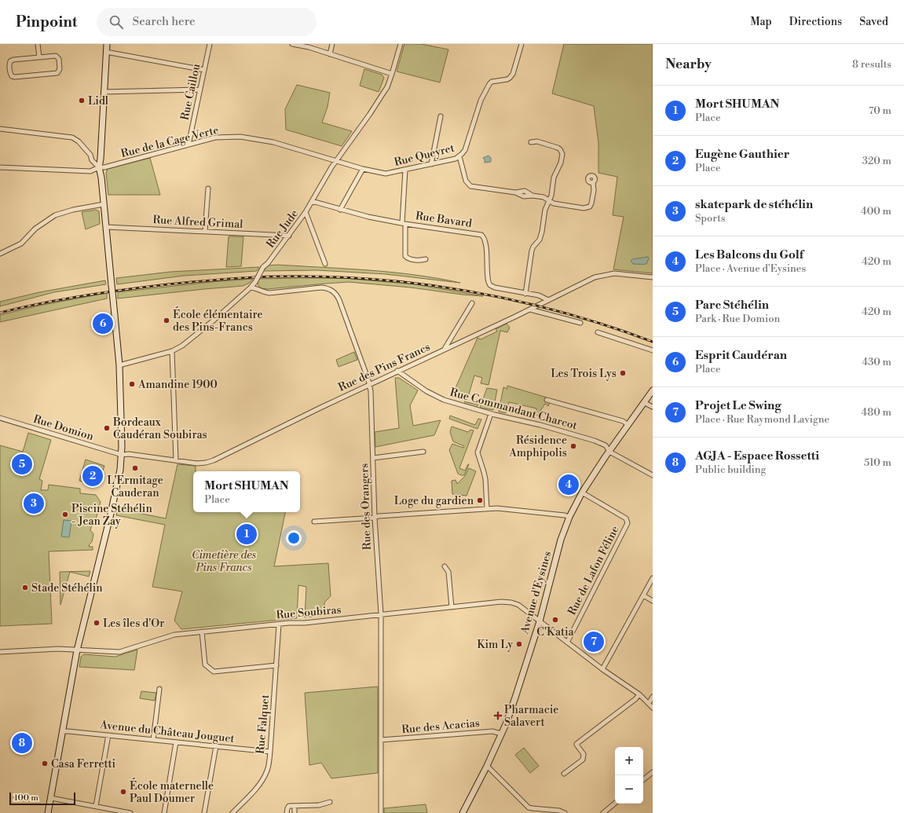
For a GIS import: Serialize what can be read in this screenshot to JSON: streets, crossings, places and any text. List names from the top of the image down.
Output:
{
  "streets": {
    "main road": ["Avenue d'Eysines"],
    "street": [
      "Rue Caillou",
      "Rue de la Cage Verte",
      "Rue Queyret",
      "Rue Bavard",
      "Rue Alfred Grimal",
      "Rue Jude",
      "Rue des Pins Francs",
      "Rue Commandant Charcot",
      "Rue Domion",
      "Rue des Orangers",
      "Rue de Lafon Féline",
      "Rue Soubiras",
      "Rue Falquet",
      "Rue des Acacias",
      "Avenue du Château Jouguet"
    ]
  },
  "crossings": [
    ["Rue Caillou", "Rue de la Cage Verte"],
    ["Rue de la Cage Verte", "Rue Queyret"],
    ["Rue de la Cage Verte", "Rue Jude"],
    ["Rue Queyret", "Rue Jude"],
    ["Rue Bavard", "Rue Jude"],
    ["Rue Bavard", "Rue des Pins Francs"],
    ["Rue Alfred Grimal", "Rue Jude"],
    ["Rue Jude", "Rue des Orangers"],
    ["Rue des Pins Francs", "Rue Commandant Charcot"],
    ["Rue des Pins Francs", "Rue Domion"],
    ["Rue des Pins Francs", "Rue des Orangers"],
    ["Rue Commandant Charcot", "Avenue d'Eysines"],
    ["Rue des Orangers", "Rue Soubiras"],
    ["Rue des Orangers", "Rue des Acacias"],
    ["Rue de Lafon Féline", "Avenue d'Eysines"],
    ["Rue de Lafon Féline", "Rue Soubiras"],
    ["Avenue d'Eysines", "Rue Soubiras"],
    ["Avenue d'Eysines", "Rue des Acacias"],
    ["Rue Soubiras", "Rue Falquet"],
    ["Rue Falquet", "Avenue du Château Jouguet"]
  ],
  "parks": ["Cimetière des Pins Francs"],
  "places": {
    "other": [
      "Lidl",
      "École élémentaire des Pins-Francs",
      "Les Trois Lys",
      "Amandine 1900",
      "Bordeaux Caudéran Soubiras",
      "Résidence Amphipolis",
      "L'Ermitage Cauderan",
      "Loge du gardien",
      "Piscine Stéhélin - Jean Zay",
      "Stade Stéhélin",
      "C'Katia",
      "Les îles d'Or",
      "Kim Ly",
      "Casa Ferretti",
      "École maternelle Paul Doumer"
    ],
    "health": ["Pharmacie Salavert"]
  },
  "scale_bar": "100 m",
  "page": {
    "header": "Pinpoint",
    "search": "Search here",
    "nav": ["Map", "Directions", "Saved"],
    "heading": ["Nearby", "8 results"],
    "list": [
      {
        "mark": "1",
        "name": "Mort SHUMAN",
        "note": "Place",
        "value": "70 m"
      },
      {
        "mark": "2",
        "name": "Eugène Gauthier",
        "note": "Place",
        "value": "320 m"
      },
      {
        "mark": "3",
        "name": "skatepark de stéhélin",
        "note": "Sports",
        "value": "400 m"
      },
      {
        "mark": "4",
        "name": "Les Balcons du Golf",
        "note": "Place · Avenue d'Eysines",
        "value": "420 m"
      },
      {
        "mark": "5",
        "name": "Parc Stéhélin",
        "note": "Park · Rue Domion",
        "value": "420 m"
      },
      {
        "mark": "6",
        "name": "Esprit Caudéran",
        "note": "Place",
        "value": "430 m"
      },
      {
        "mark": "7",
        "name": "Projet Le Swing",
        "note": "Place · Rue Raymond Lavigne",
        "value": "480 m"
      },
      {
        "mark": "8",
        "name": "AGJA - Espace Rossetti",
        "note": "Public building",
        "value": "510 m"
      }
    ],
    "pins": [
      "6",
      "5",
      "2",
      "4",
      "3",
      "1",
      "7",
      "8"
    ],
    "popup": ["Mort SHUMAN", "Place"],
    "map_buttons": ["+", "−"],
    "scale": "100 m"
  }
}
